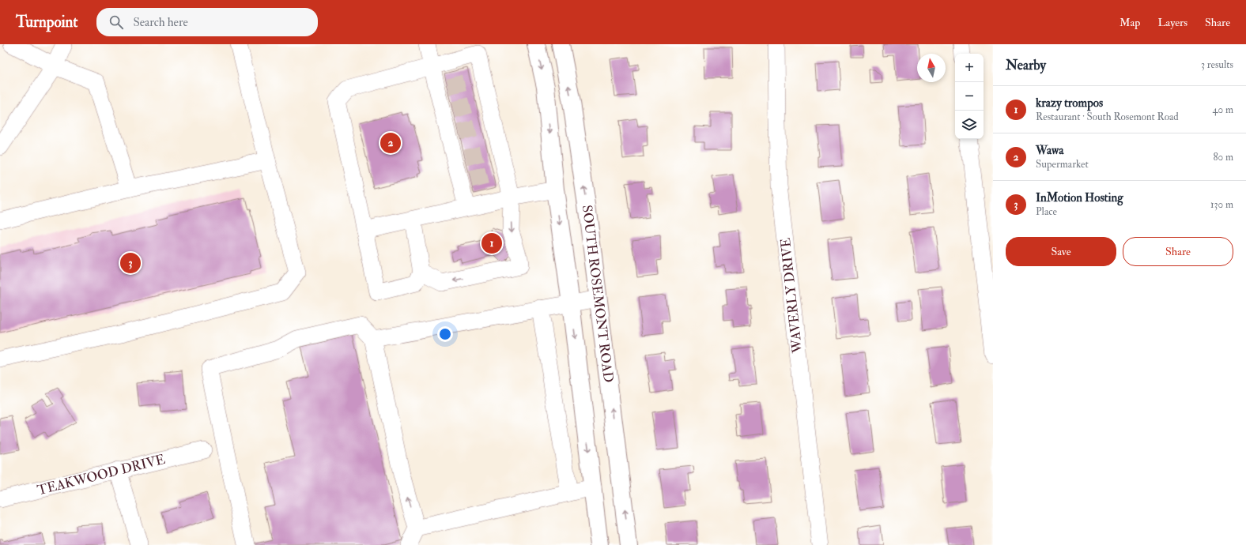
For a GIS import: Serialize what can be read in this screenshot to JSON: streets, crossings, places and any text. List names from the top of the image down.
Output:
{
  "streets": {
    "main road": ["SOUTH ROSEMONT ROAD"],
    "street": ["WAVERLY DRIVE", "TEAKWOOD DRIVE"]
  },
  "north": "top",
  "page": {
    "header": "Turnpoint",
    "search": "Search here",
    "nav": ["Map", "Layers", "Share"],
    "heading": ["Nearby", "3 results"],
    "map_buttons": ["+", "−"],
    "list": [
      {
        "mark": "1",
        "name": "krazy trompos",
        "note": "Restaurant · South Rosemont Road",
        "value": "40 m"
      },
      {
        "mark": "2",
        "name": "Wawa",
        "note": "Supermarket",
        "value": "80 m"
      },
      {
        "mark": "3",
        "name": "InMotion Hosting",
        "note": "Place",
        "value": "130 m"
      }
    ],
    "pins": ["2", "1", "3"],
    "buttons": ["Save", "Share"]
  }
}
